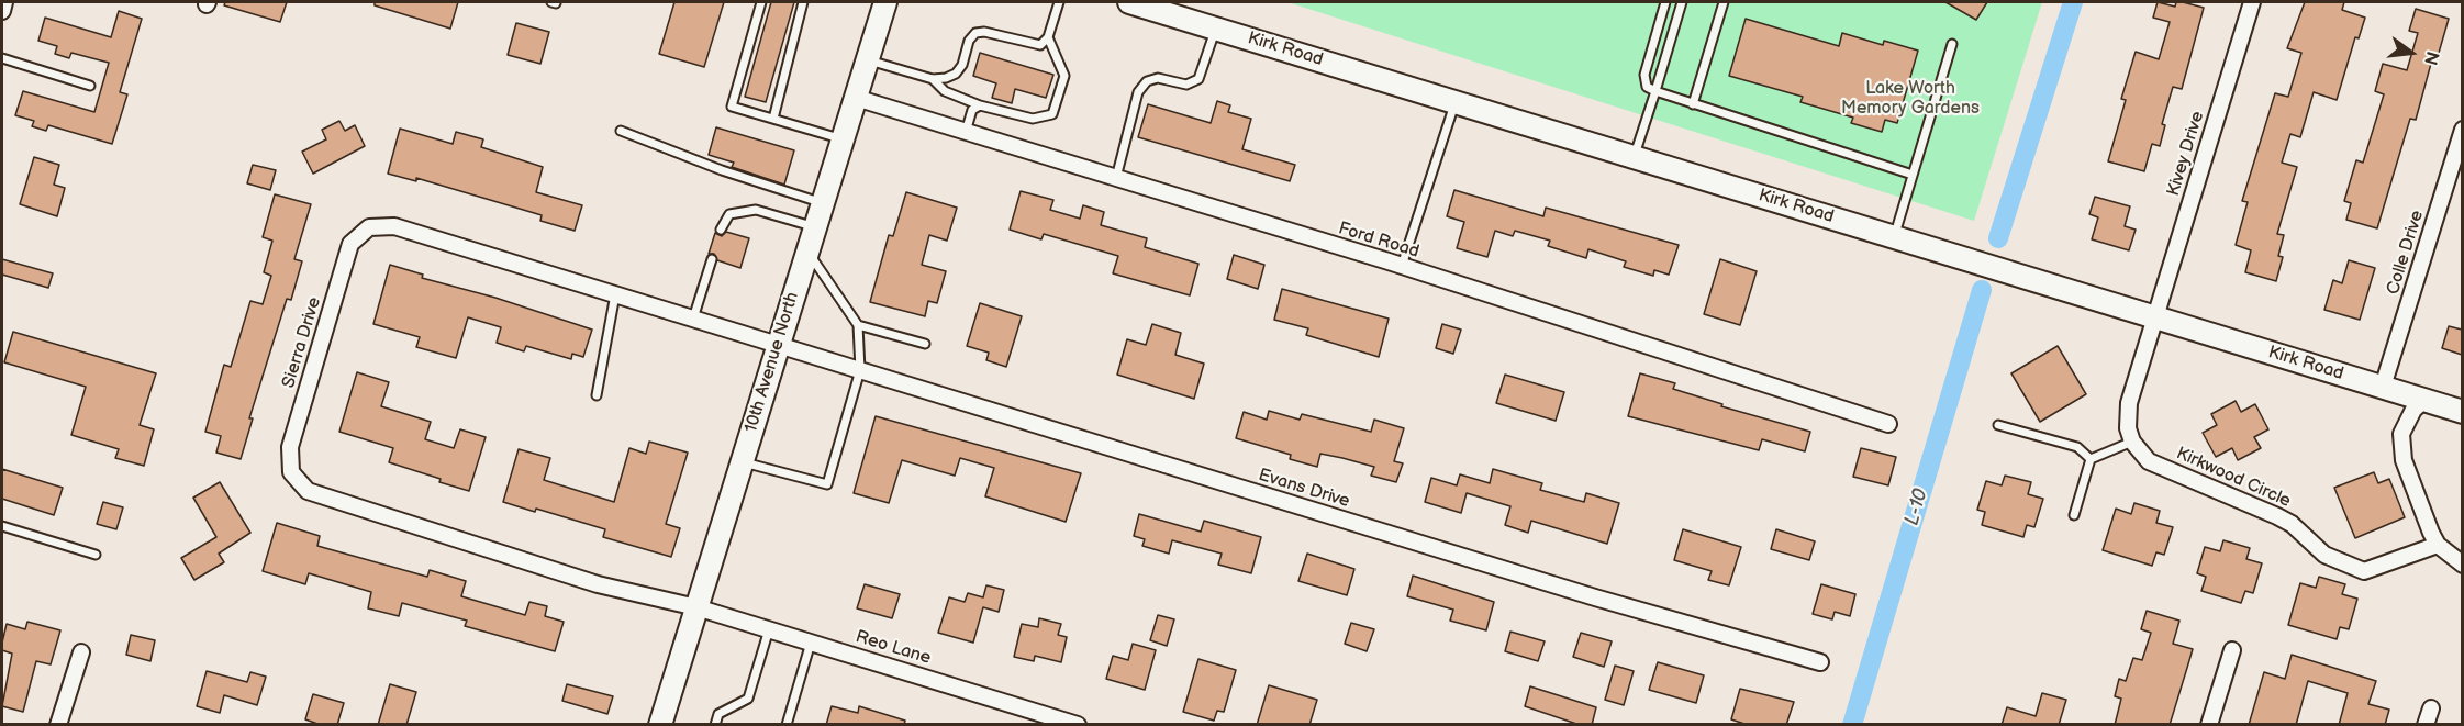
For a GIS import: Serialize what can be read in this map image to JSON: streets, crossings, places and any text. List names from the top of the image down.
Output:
{
  "streets": {
    "street": [
      "Kirk Road",
      "Kivey Drive",
      "Ford Road",
      "Colle Drive",
      "Sierra Drive",
      "10th Avenue North",
      "Kirkwood Circle",
      "Evans Drive",
      "Reo Lane"
    ]
  },
  "crossings": [
    ["Kirk Road", "Kivey Drive"],
    ["Kirk Road", "Colle Drive"],
    ["Ford Road", "10th Avenue North"],
    ["Sierra Drive", "10th Avenue North"],
    ["Sierra Drive", "Evans Drive"],
    ["Sierra Drive", "Reo Lane"],
    ["10th Avenue North", "Evans Drive"],
    ["10th Avenue North", "Reo Lane"]
  ],
  "water": ["L-10"],
  "parks": ["Lake Worth Memory Gardens"],
  "north": "right"
}
